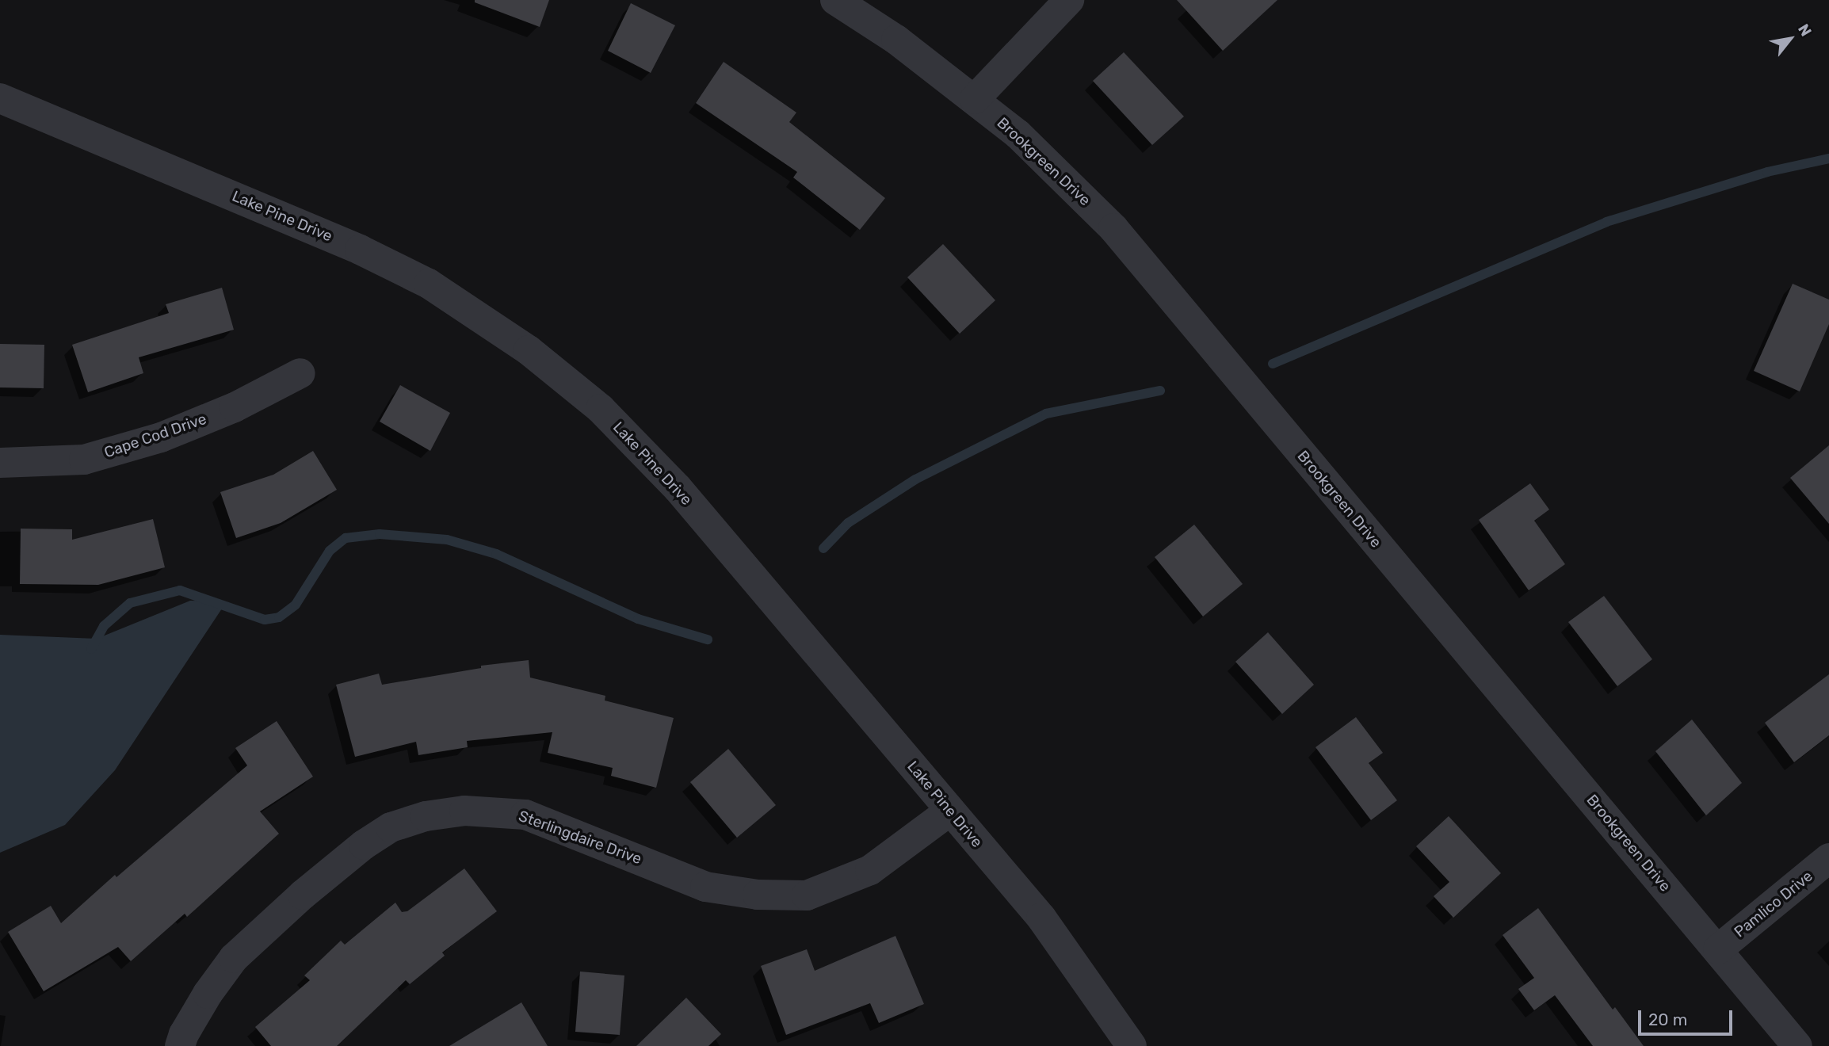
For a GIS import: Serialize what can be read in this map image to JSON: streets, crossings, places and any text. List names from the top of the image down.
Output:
{
  "streets": {
    "street": [
      "Brookgreen Drive",
      "Lake Pine Drive",
      "Cape Cod Drive",
      "Sterlingdaire Drive",
      "Pamlico Drive"
    ]
  },
  "crossings": [
    ["Brookgreen Drive", "Pamlico Drive"],
    ["Lake Pine Drive", "Sterlingdaire Drive"]
  ],
  "scale_bar": "20 m",
  "north": "top right"
}
